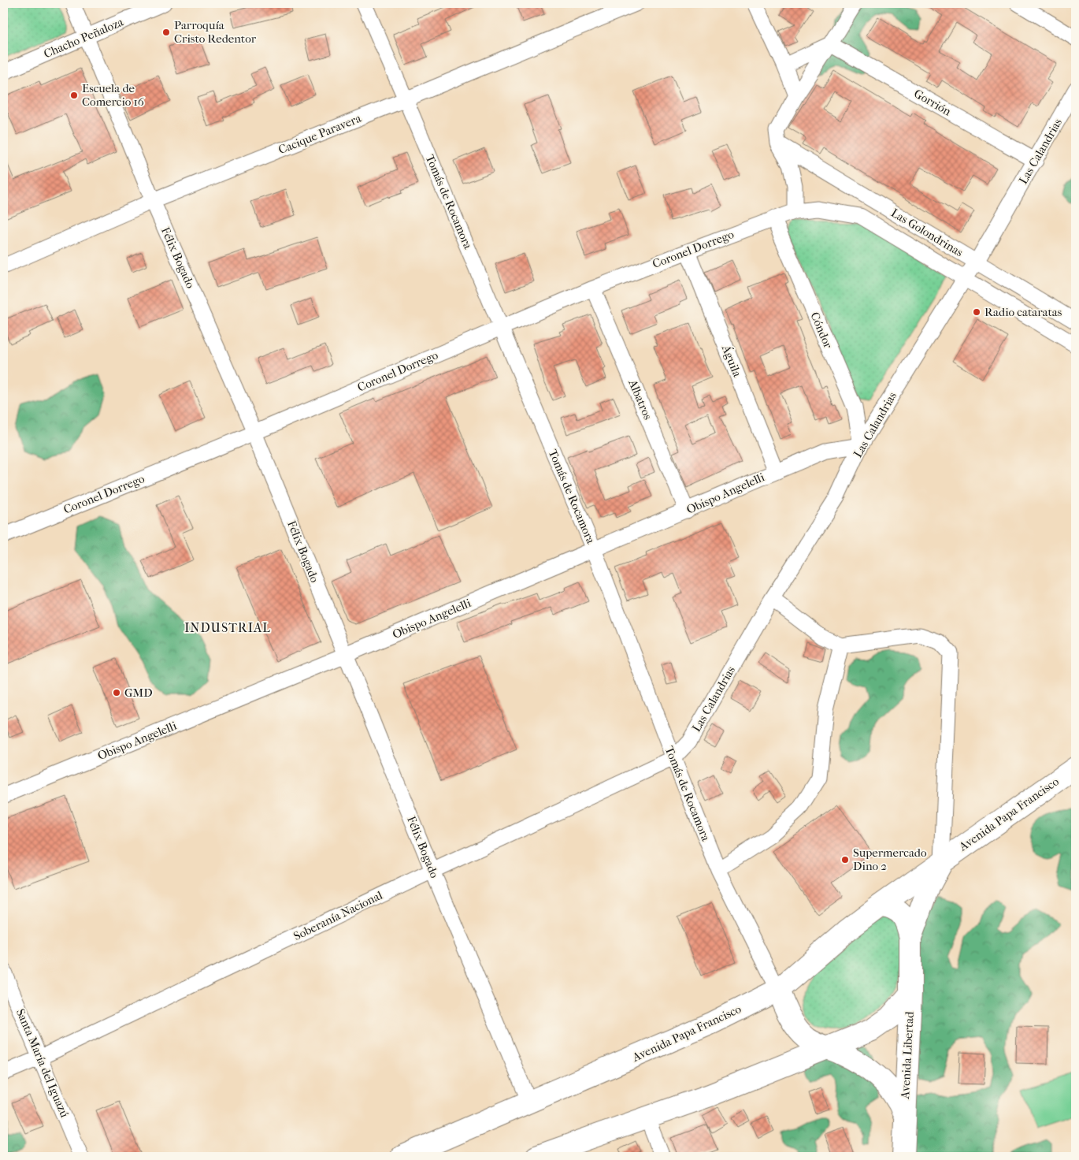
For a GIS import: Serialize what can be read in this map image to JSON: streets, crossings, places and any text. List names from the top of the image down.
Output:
{
  "streets": {
    "main road": ["Avenida Papa Francisco", "Avenida Libertad"],
    "street": [
      "Chacho Peñaloza",
      "Gorrión",
      "Cacique Paravera",
      "Las Calandrias",
      "Tomás de Rocamora",
      "Las Golondrinas",
      "Coronel Dorrego",
      "Félix Bogado",
      "Cóndor",
      "Águila",
      "Albatros",
      "Obispo Angelelli",
      "Soberanía Nacional",
      "Santa María del Iguazú"
    ]
  },
  "crossings": [
    ["Chacho Peñaloza", "Félix Bogado"],
    ["Gorrión", "Las Calandrias"],
    ["Cacique Paravera", "Tomás de Rocamora"],
    ["Cacique Paravera", "Félix Bogado"],
    ["Las Calandrias", "Tomás de Rocamora"],
    ["Las Calandrias", "Las Golondrinas"],
    ["Las Calandrias", "Cóndor"],
    ["Las Calandrias", "Obispo Angelelli"],
    ["Las Calandrias", "Soberanía Nacional"],
    ["Tomás de Rocamora", "Coronel Dorrego"],
    ["Tomás de Rocamora", "Obispo Angelelli"],
    ["Tomás de Rocamora", "Avenida Papa Francisco"],
    ["Tomás de Rocamora", "Soberanía Nacional"],
    ["Tomás de Rocamora", "Avenida Libertad"],
    ["Las Golondrinas", "Coronel Dorrego"],
    ["Coronel Dorrego", "Félix Bogado"],
    ["Coronel Dorrego", "Cóndor"],
    ["Coronel Dorrego", "Águila"],
    ["Coronel Dorrego", "Albatros"],
    ["Félix Bogado", "Obispo Angelelli"],
    ["Félix Bogado", "Avenida Papa Francisco"],
    ["Félix Bogado", "Soberanía Nacional"],
    ["Cóndor", "Obispo Angelelli"],
    ["Águila", "Obispo Angelelli"],
    ["Albatros", "Obispo Angelelli"],
    ["Avenida Papa Francisco", "Avenida Libertad"],
    ["Soberanía Nacional", "Santa María del Iguazú"]
  ],
  "districts": ["INDUSTRIAL"],
  "places": [
    "Parroquía Cristo Redentor",
    "Escuela de Comercio 16",
    "Radio cataratas",
    "GMD",
    "Supermercado Dino 2"
  ]
}
